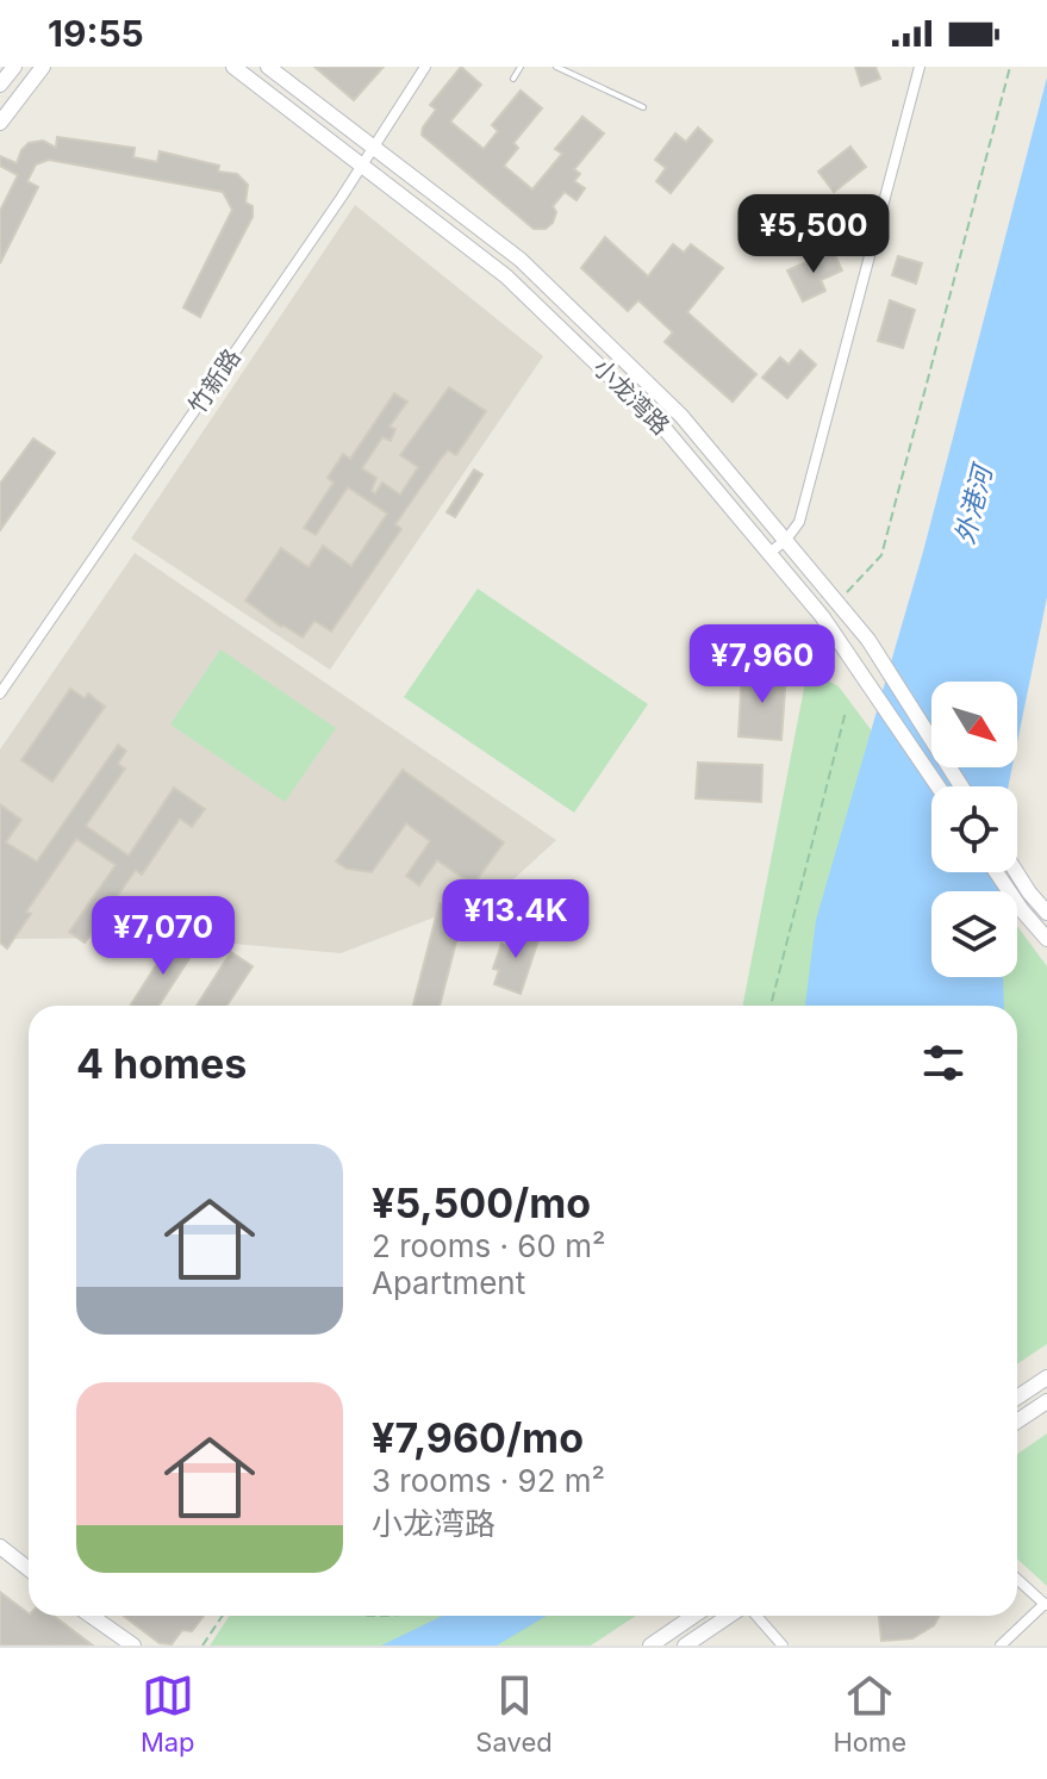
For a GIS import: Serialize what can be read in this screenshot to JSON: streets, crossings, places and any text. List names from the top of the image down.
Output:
{
  "streets": {
    "main road": ["小龙湾路"],
    "street": ["竹新路"]
  },
  "crossings": [
    ["竹新路", "小龙湾路"]
  ],
  "water": ["外港河"],
  "north": "bottom right",
  "page": {
    "status": "19:55",
    "price": [
      "¥5,500",
      "¥7,960",
      "¥13.4K",
      "¥7,070"
    ],
    "heading": "4 homes",
    "list": [
      {
        "name": "¥5,500/mo",
        "note": "2 rooms · 60 m² · Apartment"
      },
      {
        "name": "¥7,960/mo",
        "note": "3 rooms · 92 m² · 小龙湾路"
      }
    ],
    "tabs": ["Map", "Saved", "Home"]
  }
}
